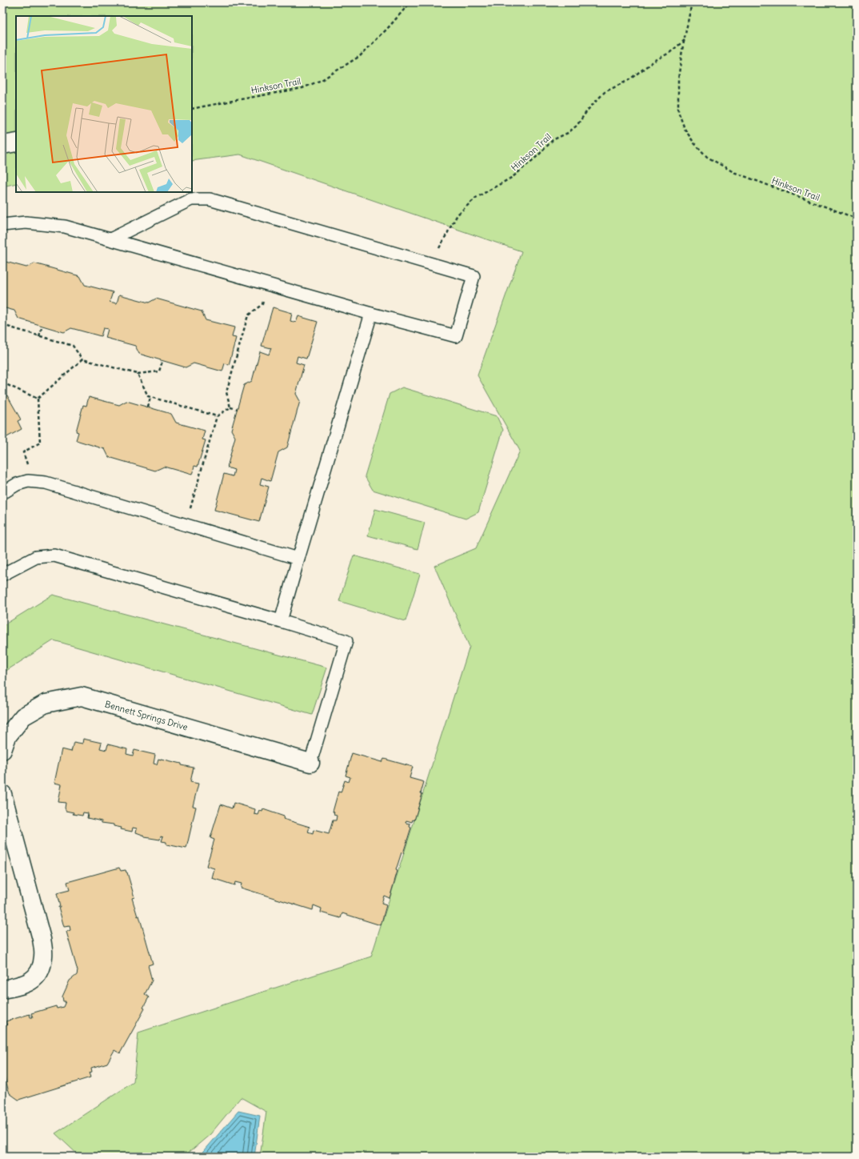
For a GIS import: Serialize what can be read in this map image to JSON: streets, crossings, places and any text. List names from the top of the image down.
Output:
{
  "streets": {
    "street": ["Bennett Springs Drive"],
    "path": ["Hinkson Trail"]
  }
}
